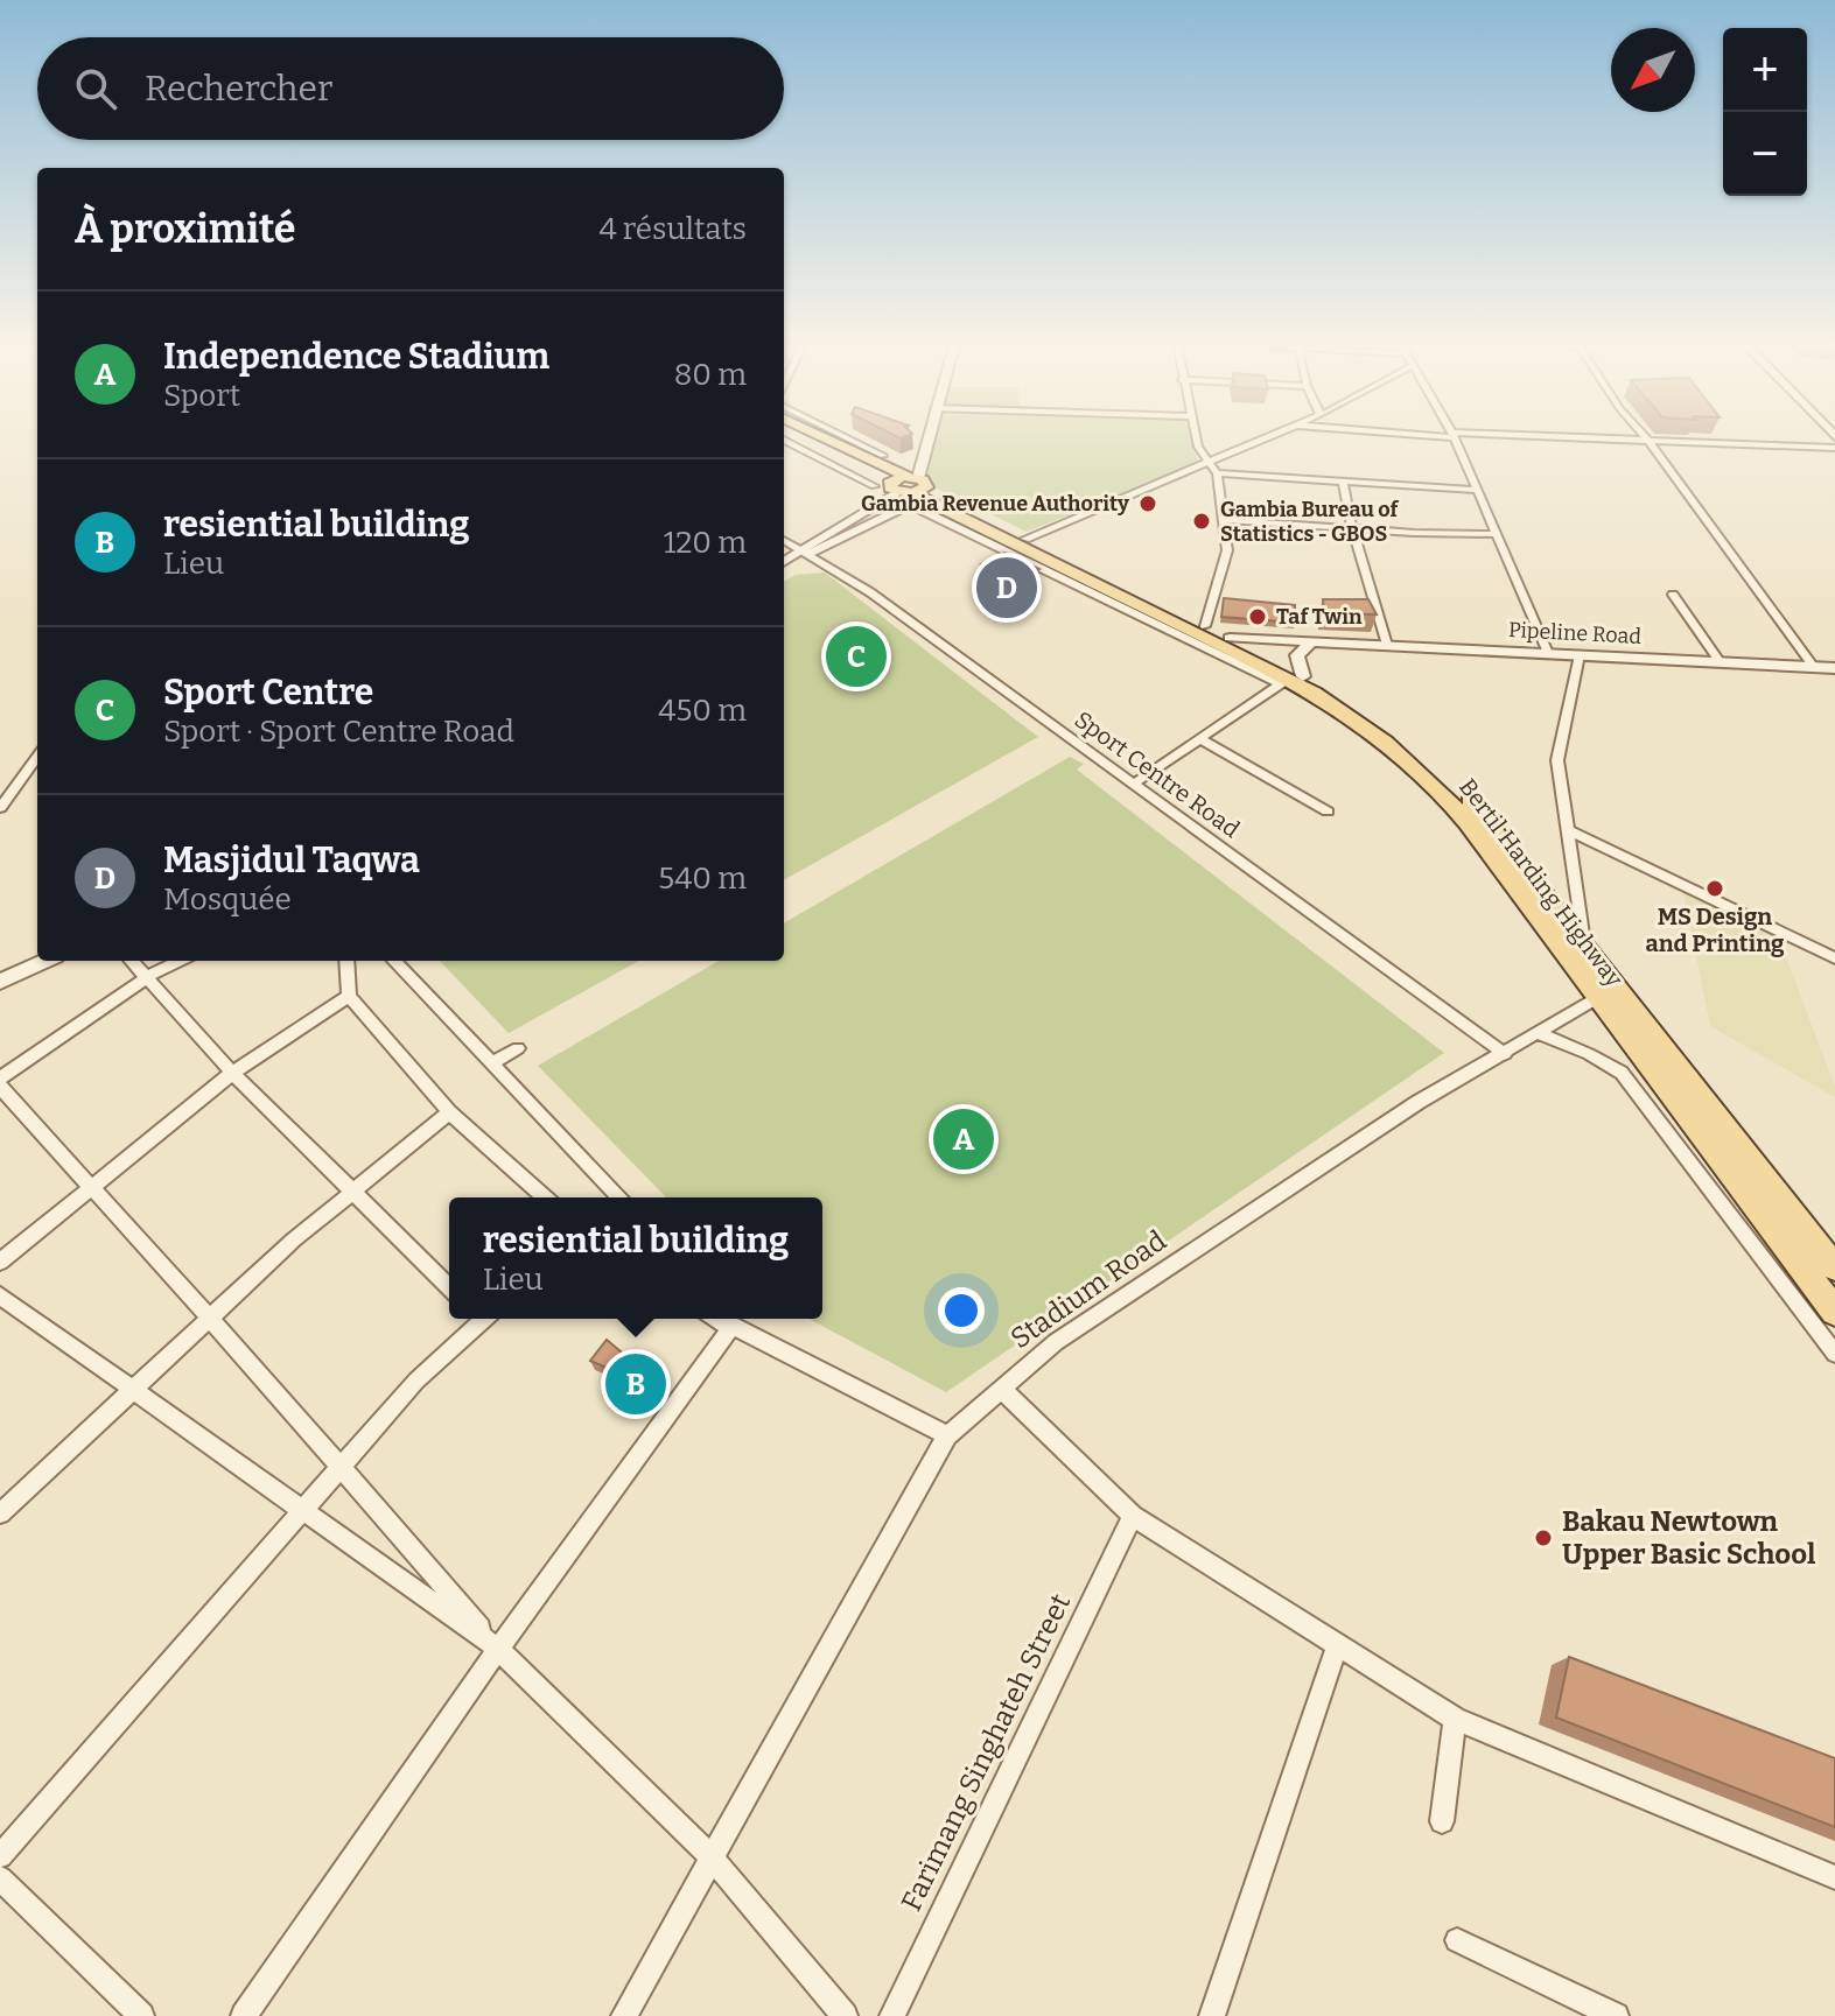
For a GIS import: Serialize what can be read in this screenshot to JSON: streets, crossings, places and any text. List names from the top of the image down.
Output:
{
  "streets": {
    "main road": ["Bertil Harding Highway"],
    "street": [
      "Pipeline Road",
      "Sport Centre Road",
      "Stadium Road",
      "Farimang Singhateh Street"
    ]
  },
  "crossings": [
    ["Pipeline Road", "Bertil Harding Highway"],
    ["Sport Centre Road", "Stadium Road"],
    ["Bertil Harding Highway", "Stadium Road"]
  ],
  "places": [
    "Gambia Revenue Authority",
    "Gambia Bureau of Statistics - GBOS",
    "Taf Twin",
    "MS Design and Printing",
    "Bakau Newtown Upper Basic School"
  ],
  "north": "bottom left",
  "page": {
    "map_buttons": ["+", "−"],
    "search": "Rechercher",
    "heading": ["À proximité", "4 résultats"],
    "list": [
      {
        "mark": "A",
        "name": "Independence Stadium",
        "note": "Sport",
        "value": "80 m"
      },
      {
        "mark": "B",
        "name": "resiential building",
        "note": "Lieu",
        "value": "120 m"
      },
      {
        "mark": "C",
        "name": "Sport Centre",
        "note": "Sport · Sport Centre Road",
        "value": "450 m"
      },
      {
        "mark": "D",
        "name": "Masjidul Taqwa",
        "note": "Mosquée",
        "value": "540 m"
      }
    ],
    "pins": [
      "D",
      "C",
      "A",
      "B"
    ],
    "popup": ["resiential building", "Lieu"]
  }
}
